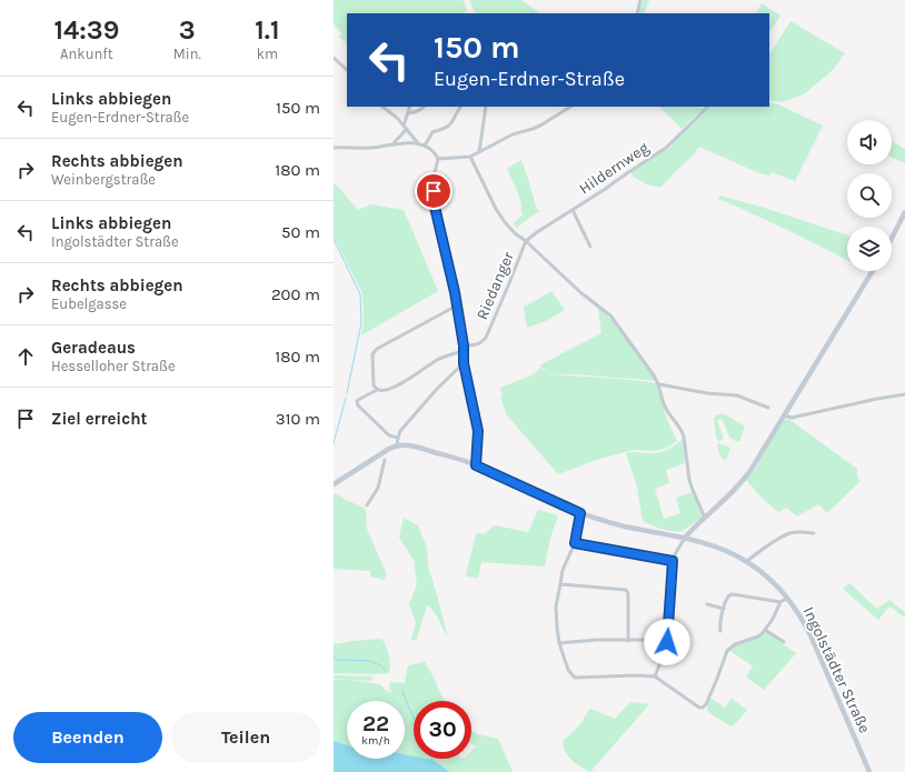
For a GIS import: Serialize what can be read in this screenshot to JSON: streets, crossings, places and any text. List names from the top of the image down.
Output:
{
  "streets": {
    "main road": ["Ingolstädter Straße"],
    "street": ["Hildernweg", "Riedanger"]
  },
  "crossings": [
    ["Hildernweg", "Riedanger"]
  ],
  "page": {
    "eta": [
      "14:39",
      "Ankunft",
      "3",
      "Min.",
      "1.1",
      "km"
    ],
    "turn": ["150 m", "Eugen-Erdner-Straße"],
    "list": [
      {
        "name": "Links abbiegen",
        "note": "Eugen-Erdner-Straße",
        "value": "150 m"
      },
      {
        "name": "Rechts abbiegen",
        "note": "Weinbergstraße",
        "value": "180 m"
      },
      {
        "name": "Links abbiegen",
        "note": "Ingolstädter Straße",
        "value": "50 m"
      },
      {
        "name": "Rechts abbiegen",
        "note": "Eubelgasse",
        "value": "200 m"
      },
      {
        "name": "Geradeaus",
        "note": "Hesselloher Straße",
        "value": "180 m"
      },
      {
        "name": "Ziel erreicht",
        "value": "310 m"
      }
    ],
    "speed": "22 km/h",
    "limit": "30",
    "buttons": ["Beenden", "Teilen"]
  }
}
